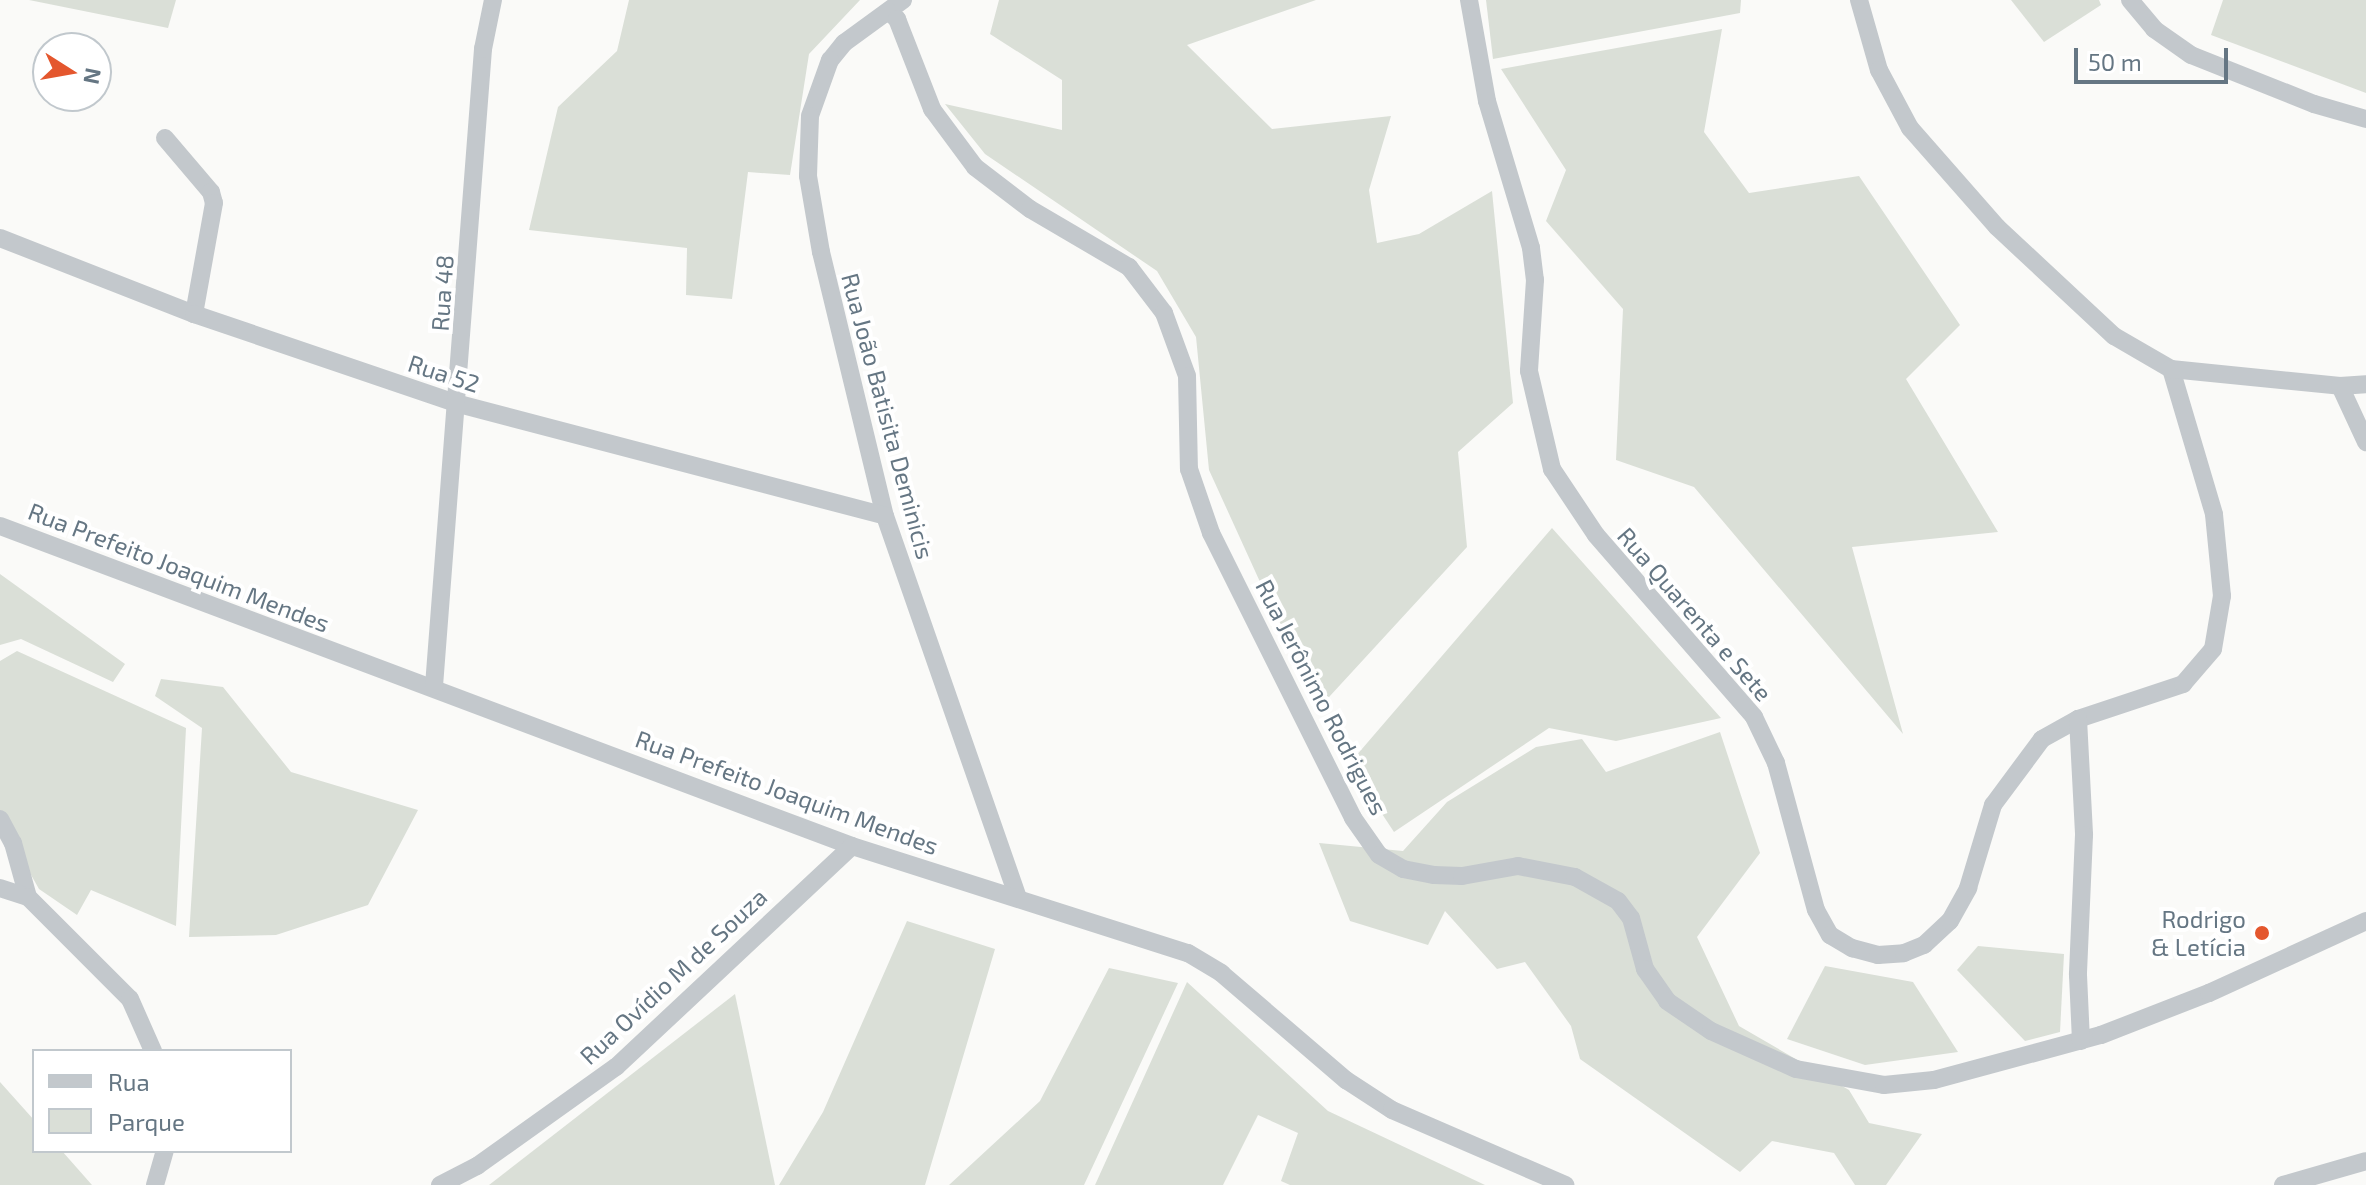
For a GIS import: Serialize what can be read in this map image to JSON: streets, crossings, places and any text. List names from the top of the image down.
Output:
{
  "streets": {
    "street": [
      "Rua 48",
      "Rua 52",
      "Rua João Batisita Deminicis",
      "Rua Prefeito Joaquim Mendes",
      "Rua Quarenta e Sete",
      "Rua Jerônimo Rodrigues",
      "Rua Ovídio M de Souza"
    ]
  },
  "crossings": [
    ["Rua 48", "Rua 52"],
    ["Rua 48", "Rua Prefeito Joaquim Mendes"],
    ["Rua 52", "Rua João Batisita Deminicis"],
    ["Rua João Batisita Deminicis", "Rua Prefeito Joaquim Mendes"],
    ["Rua João Batisita Deminicis", "Rua Jerônimo Rodrigues"],
    ["Rua Prefeito Joaquim Mendes", "Rua Ovídio M de Souza"]
  ],
  "places": ["Rodrigo & Letícia"],
  "legend": ["Rua", "Parque"],
  "scale_bar": "50 m",
  "north": "right"
}
